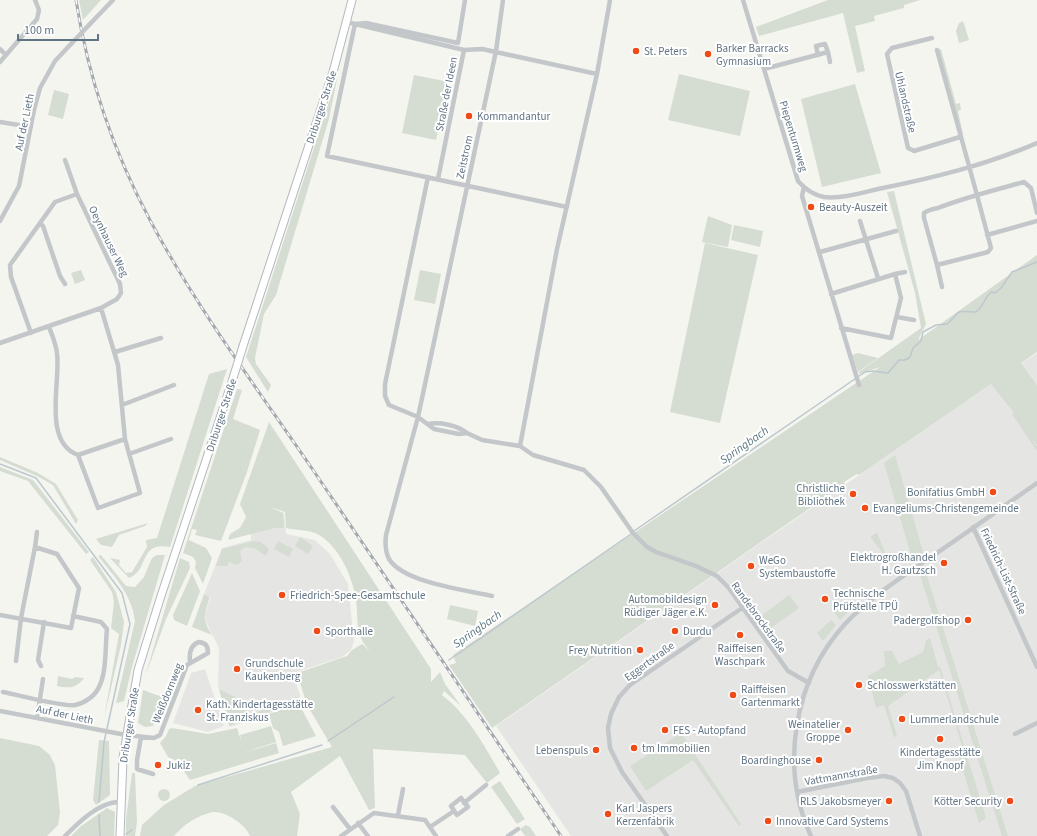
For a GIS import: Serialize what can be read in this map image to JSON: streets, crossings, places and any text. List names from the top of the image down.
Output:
{
  "streets": {
    "main road": ["Driburger Straße"],
    "street": [
      "Straße der Ideen",
      "Uhlandstraße",
      "Auf der Lieth",
      "Piepenturmweg",
      "Zeitstrom",
      "Oeynhauser Weg",
      "Friedrich-List-Straße",
      "Randebrockstraße",
      "Eggertstraße",
      "Weißdornweg",
      "Vattmannstraße"
    ]
  },
  "crossings": [
    ["Straße der Ideen", "Zeitstrom"],
    ["Driburger Straße", "Auf der Lieth"],
    ["Driburger Straße", "Weißdornweg"],
    ["Auf der Lieth", "Weißdornweg"],
    ["Randebrockstraße", "Eggertstraße"]
  ],
  "water": ["Springbach"],
  "places": [
    "St. Peters",
    "Barker Barracks Gymnasium",
    "Kommandantur",
    "Beauty-Auszeit",
    "Bonifatius GmbH",
    "Christliche Bibliothek",
    "Evangeliums-Christengemeinde",
    "Elektrogroßhandel H. Gautzsch",
    "WeGo Systembaustoffe",
    "Friedrich-Spee-Gesamtschule",
    "Technische Prüfstelle TPÜ",
    "Automobildesign Rüdiger Jäger e.K.",
    "Padergolfshop",
    "Sporthalle",
    "Durdu",
    "Raiffeisen Waschpark",
    "Frey Nutrition",
    "Grundschule Kaukenberg",
    "Schlosswerkstätten",
    "Raiffeisen Gartenmarkt",
    "Kath. Kindertagesstätte St. Franziskus",
    "Lummerlandschule",
    "FES - Autopfand",
    "Weinatelier Groppe",
    "Kindertagesstätte Jim Knopf",
    "tm Immobilien",
    "Lebenspuls",
    "Boardinghouse",
    "Jukiz",
    "RLS Jakobsmeyer",
    "Kötter Security",
    "Karl Jaspers Kerzenfabrik",
    "Innovative Card Systems"
  ],
  "scale_bar": "100 m"
}
